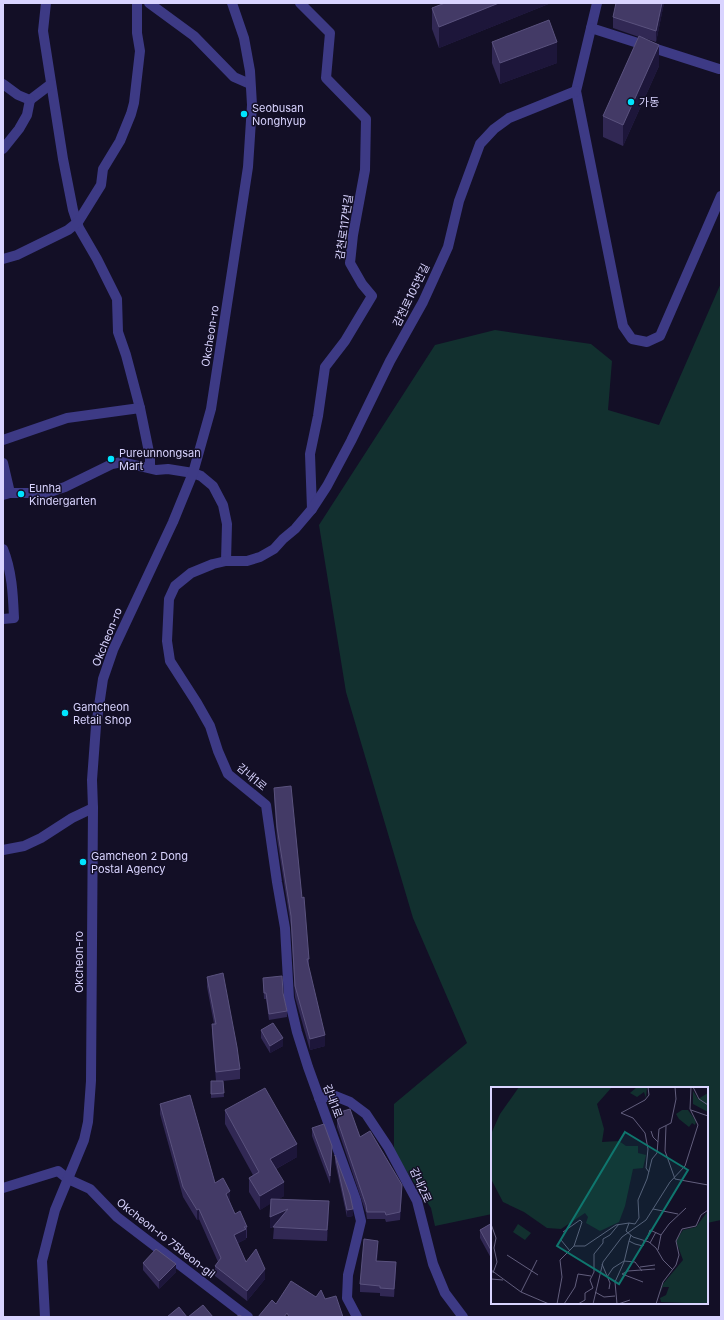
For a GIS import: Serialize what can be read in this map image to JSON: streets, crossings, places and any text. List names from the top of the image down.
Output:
{
  "streets": {
    "street": [
      "감천로117번길",
      "감천로105번길",
      "Okcheon-ro",
      "감내1로",
      "감내2로",
      "Okcheon-ro 75beon-gil"
    ]
  },
  "crossings": [
    ["감천로117번길", "감천로105번길"],
    ["감천로105번길", "감내1로"],
    ["Okcheon-ro", "Okcheon-ro 75beon-gil"],
    ["감내1로", "감내2로"]
  ],
  "places": [
    "가동",
    "Seobusan Nonghyup",
    "Pureunnongsan Mart",
    "Eunha Kindergarten",
    "Gamcheon Retail Shop",
    "Gamcheon 2 Dong Postal Agency"
  ]
}
